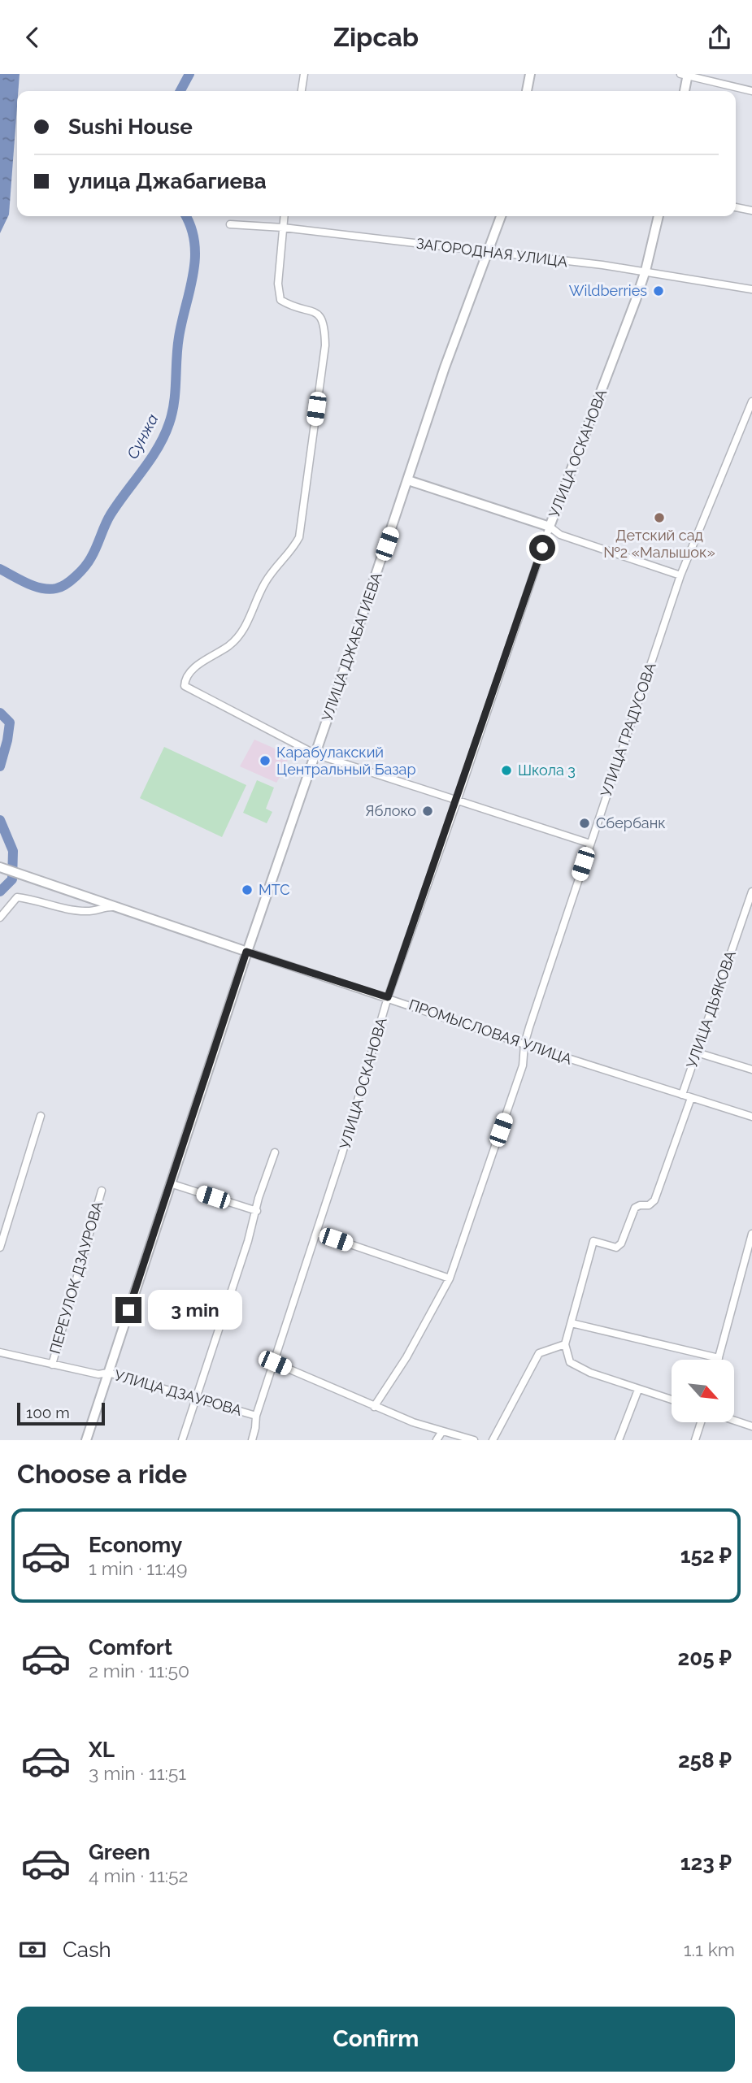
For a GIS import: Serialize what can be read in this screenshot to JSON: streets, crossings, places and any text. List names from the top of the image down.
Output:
{
  "streets": {
    "main road": ["УЛИЦА ОСКАНОВА", "УЛИЦА ДЖАБАГИЕВА", "ПРОМЫСЛОВАЯ УЛИЦА"],
    "street": [
      "ЗАГОРОДНАЯ УЛИЦА",
      "УЛИЦА ГРАДУСОВА",
      "УЛИЦА ДЬЯКОВА",
      "ПЕРЕУЛОК ДЗАУРОВА",
      "УЛИЦА ДЗАУРОВА"
    ]
  },
  "crossings": [
    ["ЗАГОРОДНАЯ УЛИЦА", "УЛИЦА ОСКАНОВА"],
    ["ЗАГОРОДНАЯ УЛИЦА", "УЛИЦА ДЖАБАГИЕВА"],
    ["УЛИЦА ОСКАНОВА", "ПРОМЫСЛОВАЯ УЛИЦА"],
    ["УЛИЦА ОСКАНОВА", "УЛИЦА ДЗАУРОВА"],
    ["УЛИЦА ДЖАБАГИЕВА", "ПРОМЫСЛОВАЯ УЛИЦА"],
    ["УЛИЦА ДЖАБАГИЕВА", "УЛИЦА ДЗАУРОВА"],
    ["УЛИЦА ГРАДУСОВА", "ПРОМЫСЛОВАЯ УЛИЦА"],
    ["УЛИЦА ДЬЯКОВА", "ПРОМЫСЛОВАЯ УЛИЦА"],
    ["ПЕРЕУЛОК ДЗАУРОВА", "УЛИЦА ДЗАУРОВА"]
  ],
  "water": ["Сунжа"],
  "places": [
    "Wildberries",
    "Детский сад №2 «Малышок»",
    "Карабулакский Центральный Базар",
    "Школа 3",
    "Яблоко",
    "Сбербанк",
    "МТС"
  ],
  "scale_bar": "100 m",
  "north": "bottom right",
  "page": {
    "header": "Zipcab",
    "banner": ["Sushi House", "улица Джабагиева"],
    "bubble": "3 min",
    "scale": "100 m",
    "heading": "Choose a ride",
    "list": [
      {
        "name": "Economy",
        "note": "1 min · 11:49",
        "value": "152 ₽"
      },
      {
        "name": "Comfort",
        "note": "2 min · 11:50",
        "value": "205 ₽"
      },
      {
        "name": "XL",
        "note": "3 min · 11:51",
        "value": "258 ₽"
      },
      {
        "name": "Green",
        "note": "4 min · 11:52",
        "value": "123 ₽"
      }
    ],
    "pay": ["Cash", "1.1 km"],
    "buttons": "Confirm"
  }
}
